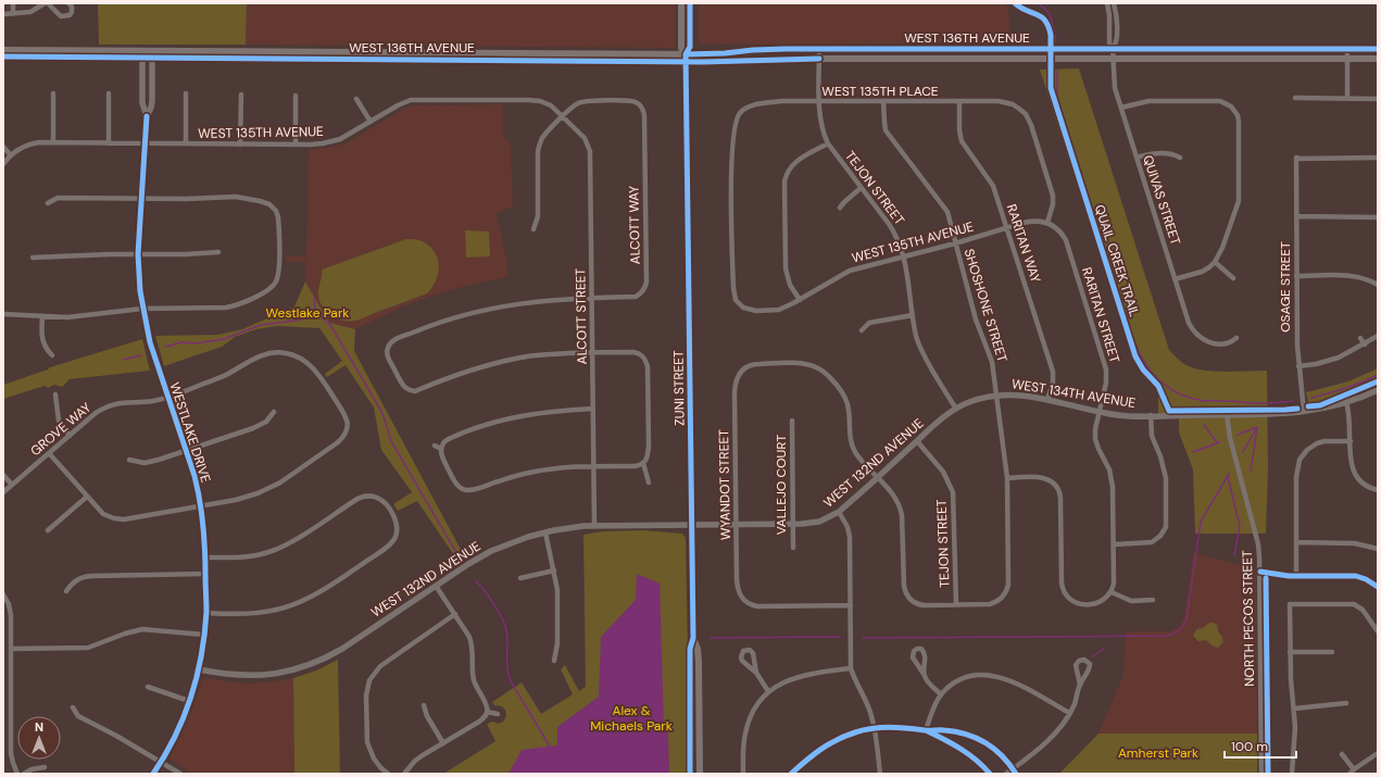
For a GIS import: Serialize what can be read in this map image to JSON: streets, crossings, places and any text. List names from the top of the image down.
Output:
{
  "streets": {
    "main road": ["WEST 136TH AVENUE", "ZUNI STREET"],
    "street": [
      "WEST 135TH PLACE",
      "WEST 135TH AVENUE",
      "TEJON STREET",
      "QUIVAS STREET",
      "ALCOTT WAY",
      "RARITAN WAY",
      "OSAGE STREET",
      "SHOSHONE STREET",
      "RARITAN STREET",
      "ALCOTT STREET",
      "WEST 134TH AVENUE",
      "GROVE WAY",
      "WESTLAKE DRIVE",
      "WEST 132ND AVENUE",
      "WYANDOT STREET",
      "VALLEJO COURT",
      "NORTH PECOS STREET"
    ],
    "cycle path": ["QUAIL CREEK TRAIL"]
  },
  "crossings": [
    ["WEST 136TH AVENUE", "TEJON STREET"],
    ["WEST 136TH AVENUE", "QUIVAS STREET"],
    ["WEST 136TH AVENUE", "ZUNI STREET"],
    ["WEST 136TH AVENUE", "WESTLAKE DRIVE"],
    ["WEST 135TH PLACE", "WEST 135TH AVENUE"],
    ["WEST 135TH PLACE", "TEJON STREET"],
    ["WEST 135TH PLACE", "RARITAN WAY"],
    ["WEST 135TH PLACE", "SHOSHONE STREET"],
    ["WEST 135TH PLACE", "RARITAN STREET"],
    ["WEST 135TH AVENUE", "TEJON STREET"],
    ["WEST 135TH AVENUE", "RARITAN WAY"],
    ["WEST 135TH AVENUE", "SHOSHONE STREET"],
    ["WEST 135TH AVENUE", "RARITAN STREET"],
    ["WEST 135TH AVENUE", "ALCOTT STREET"],
    ["WEST 135TH AVENUE", "WESTLAKE DRIVE"],
    ["TEJON STREET", "SHOSHONE STREET"],
    ["TEJON STREET", "WEST 132ND AVENUE"],
    ["ALCOTT WAY", "ALCOTT STREET"],
    ["RARITAN WAY", "WEST 134TH AVENUE"],
    ["OSAGE STREET", "WEST 134TH AVENUE"],
    ["SHOSHONE STREET", "WEST 134TH AVENUE"],
    ["SHOSHONE STREET", "WEST 132ND AVENUE"],
    ["RARITAN STREET", "WEST 134TH AVENUE"],
    ["ALCOTT STREET", "WEST 132ND AVENUE"],
    ["ZUNI STREET", "WEST 132ND AVENUE"],
    ["WEST 134TH AVENUE", "WEST 132ND AVENUE"],
    ["WEST 134TH AVENUE", "NORTH PECOS STREET"],
    ["GROVE WAY", "WESTLAKE DRIVE"],
    ["WESTLAKE DRIVE", "WEST 132ND AVENUE"],
    ["WEST 132ND AVENUE", "WYANDOT STREET"],
    ["WEST 132ND AVENUE", "VALLEJO COURT"]
  ],
  "parks": ["Westlake Park", "Alex & Michaels Park", "Amherst Park"],
  "scale_bar": "100 m",
  "north": "top"
}
